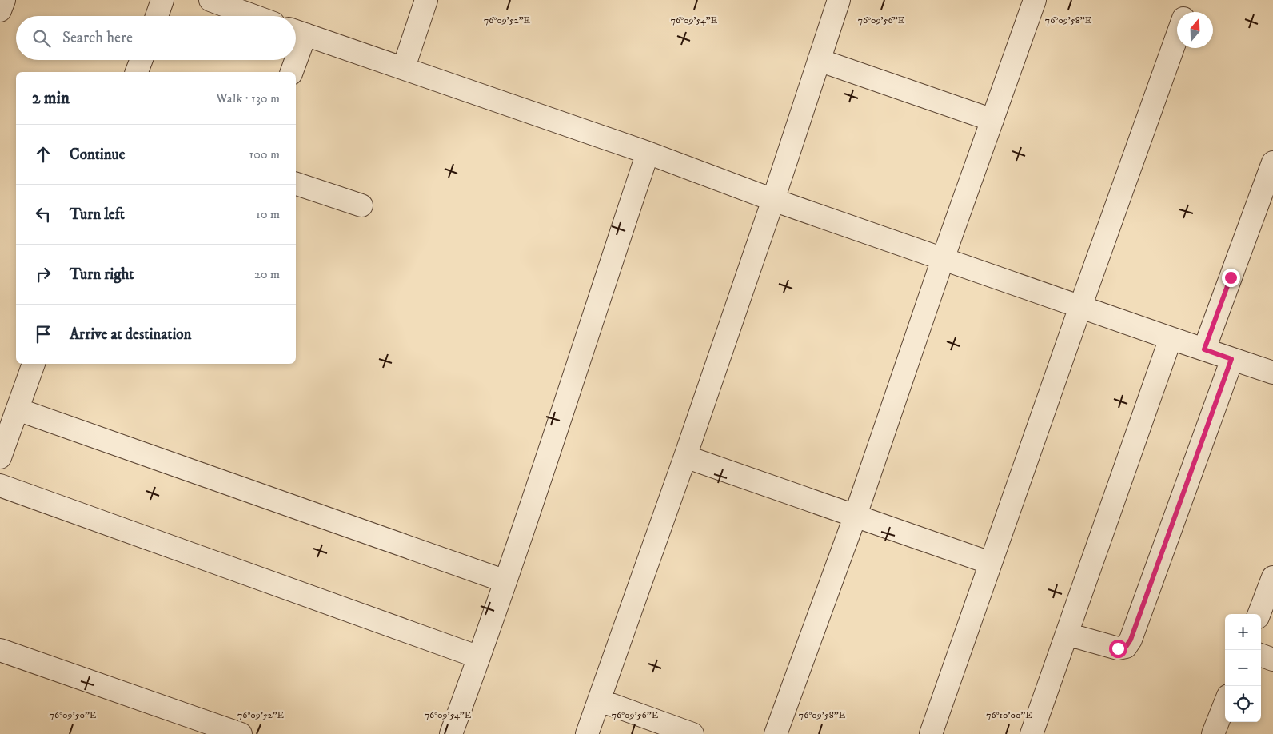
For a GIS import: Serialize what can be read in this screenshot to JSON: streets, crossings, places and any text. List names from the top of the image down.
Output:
{
  "north": "top",
  "page": {
    "search": "Search here",
    "heading": ["2 min", "Walk · 130 m"],
    "list": [
      ["Continue", "100 m"],
      ["Turn left", "10 m"],
      ["Turn right", "20 m"],
      "Arrive at destination"
    ],
    "map_buttons": ["+", "−"]
  },
  "coordinates": [
    "76°09'52\"E",
    "76°09'54\"E",
    "76°09'56\"E",
    "76°09'58\"E",
    "76°09'50\"E",
    "76°10'00\"E"
  ]
}
